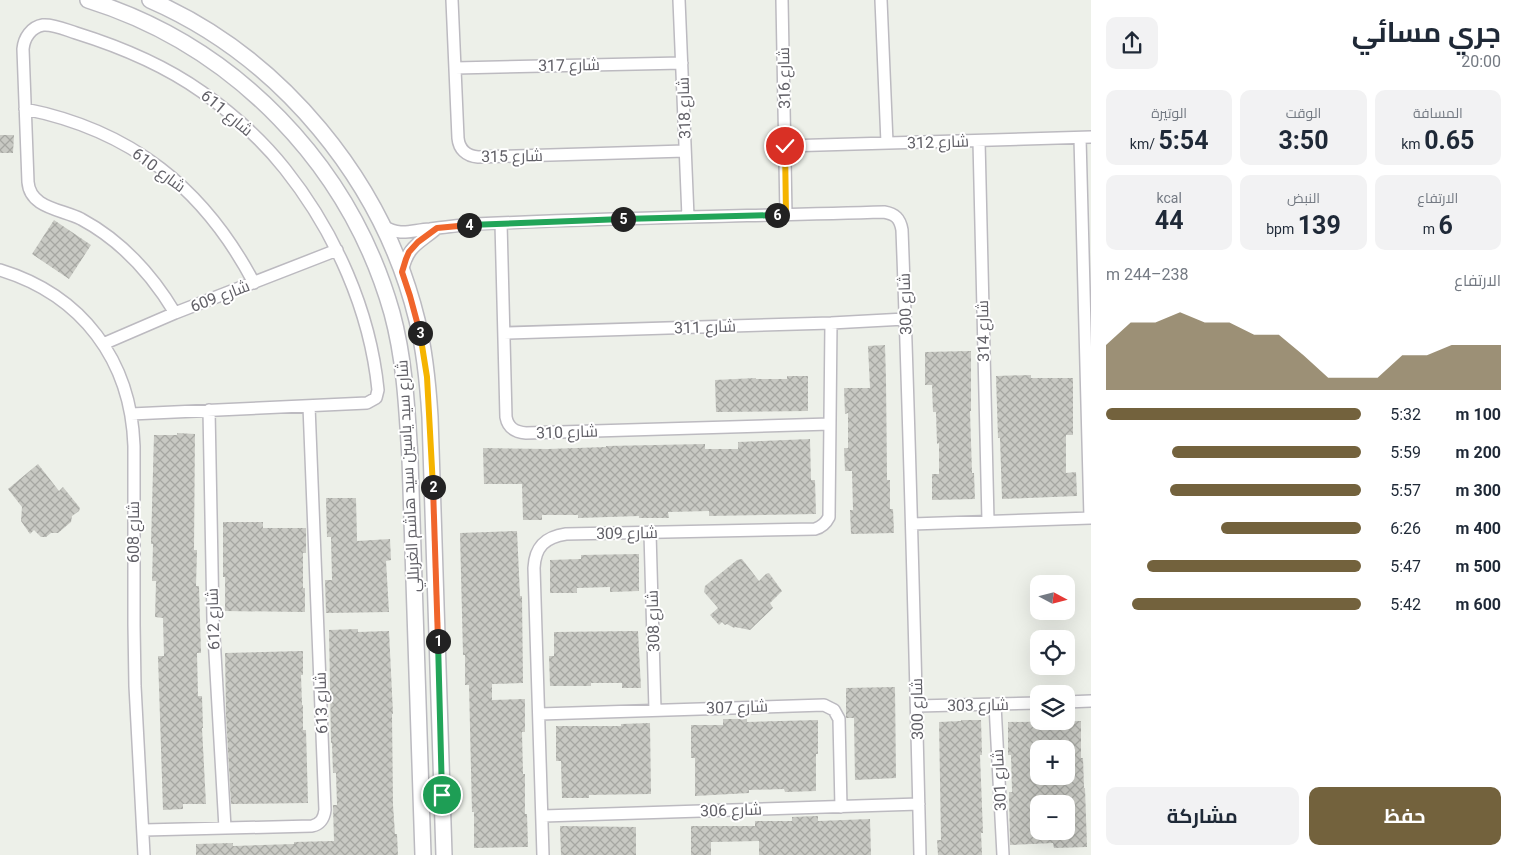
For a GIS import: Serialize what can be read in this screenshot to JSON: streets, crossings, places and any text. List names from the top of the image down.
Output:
{
  "streets": {
    "street": [
      "شارع 317",
      "شارع 316",
      "شارع 318",
      "شارع 611",
      "شارع 312",
      "شارع 315",
      "شارع 610",
      "شارع 609",
      "شارع 300",
      "شارع 311",
      "شارع 314",
      "شارع 310",
      "شارع سيد ياسين سيد هاشم الغربللي",
      "شارع 608",
      "شارع 309",
      "شارع 612",
      "شارع 308",
      "شارع 613",
      "شارع 303",
      "شارع 307",
      "شارع 301",
      "شارع 306"
    ]
  },
  "crossings": [
    ["شارع 317", "شارع 318"],
    ["شارع 317", "شارع 315"],
    ["شارع 316", "شارع 312"],
    ["شارع 316", "شارع 300"],
    ["شارع 318", "شارع 315"],
    ["شارع 318", "شارع 300"],
    ["شارع 611", "شارع 610"],
    ["شارع 611", "شارع 609"],
    ["شارع 611", "شارع 608"],
    ["شارع 611", "شارع 612"],
    ["شارع 611", "شارع 613"],
    ["شارع 312", "شارع 314"],
    ["شارع 610", "شارع 609"],
    ["شارع 609", "شارع 608"],
    ["شارع 300", "شارع 311"],
    ["شارع 300", "شارع 310"],
    ["شارع 300", "شارع سيد ياسين سيد هاشم الغربللي"],
    ["شارع 300", "شارع 303"],
    ["شارع 300", "شارع 306"],
    ["شارع 311", "شارع 310"],
    ["شارع 311", "شارع 309"],
    ["شارع 310", "شارع 309"],
    ["شارع 608", "شارع 613"],
    ["شارع 309", "شارع 308"],
    ["شارع 309", "شارع 307"],
    ["شارع 309", "شارع 306"],
    ["شارع 612", "شارع 613"],
    ["شارع 308", "شارع 307"],
    ["شارع 303", "شارع 301"],
    ["شارع 307", "شارع 306"]
  ],
  "north": "right",
  "page": {
    "heading": ["جري مسائي", "20:00"],
    "stats": [
      ["المسافة", "0.65 km"],
      ["الوقت", "3:50"],
      ["الوتيرة", "5:54 /km"],
      ["الارتفاع", "6 m"],
      ["النبض", "139 bpm"],
      ["kcal", "44"]
    ],
    "pins": [
      "6",
      "5",
      "4",
      "3",
      "2",
      "1"
    ],
    "chart": ["الارتفاع", "238–244 m"],
    "list": [
      {
        "name": "100 m",
        "note": "5:32"
      },
      {
        "name": "200 m",
        "note": "5:59"
      },
      {
        "name": "300 m",
        "note": "5:57"
      },
      {
        "name": "400 m",
        "note": "6:26"
      },
      {
        "name": "500 m",
        "note": "5:47"
      },
      {
        "name": "600 m",
        "note": "5:42"
      }
    ],
    "map_buttons": ["+", "−"],
    "buttons": ["حفظ", "مشاركة"]
  }
}
